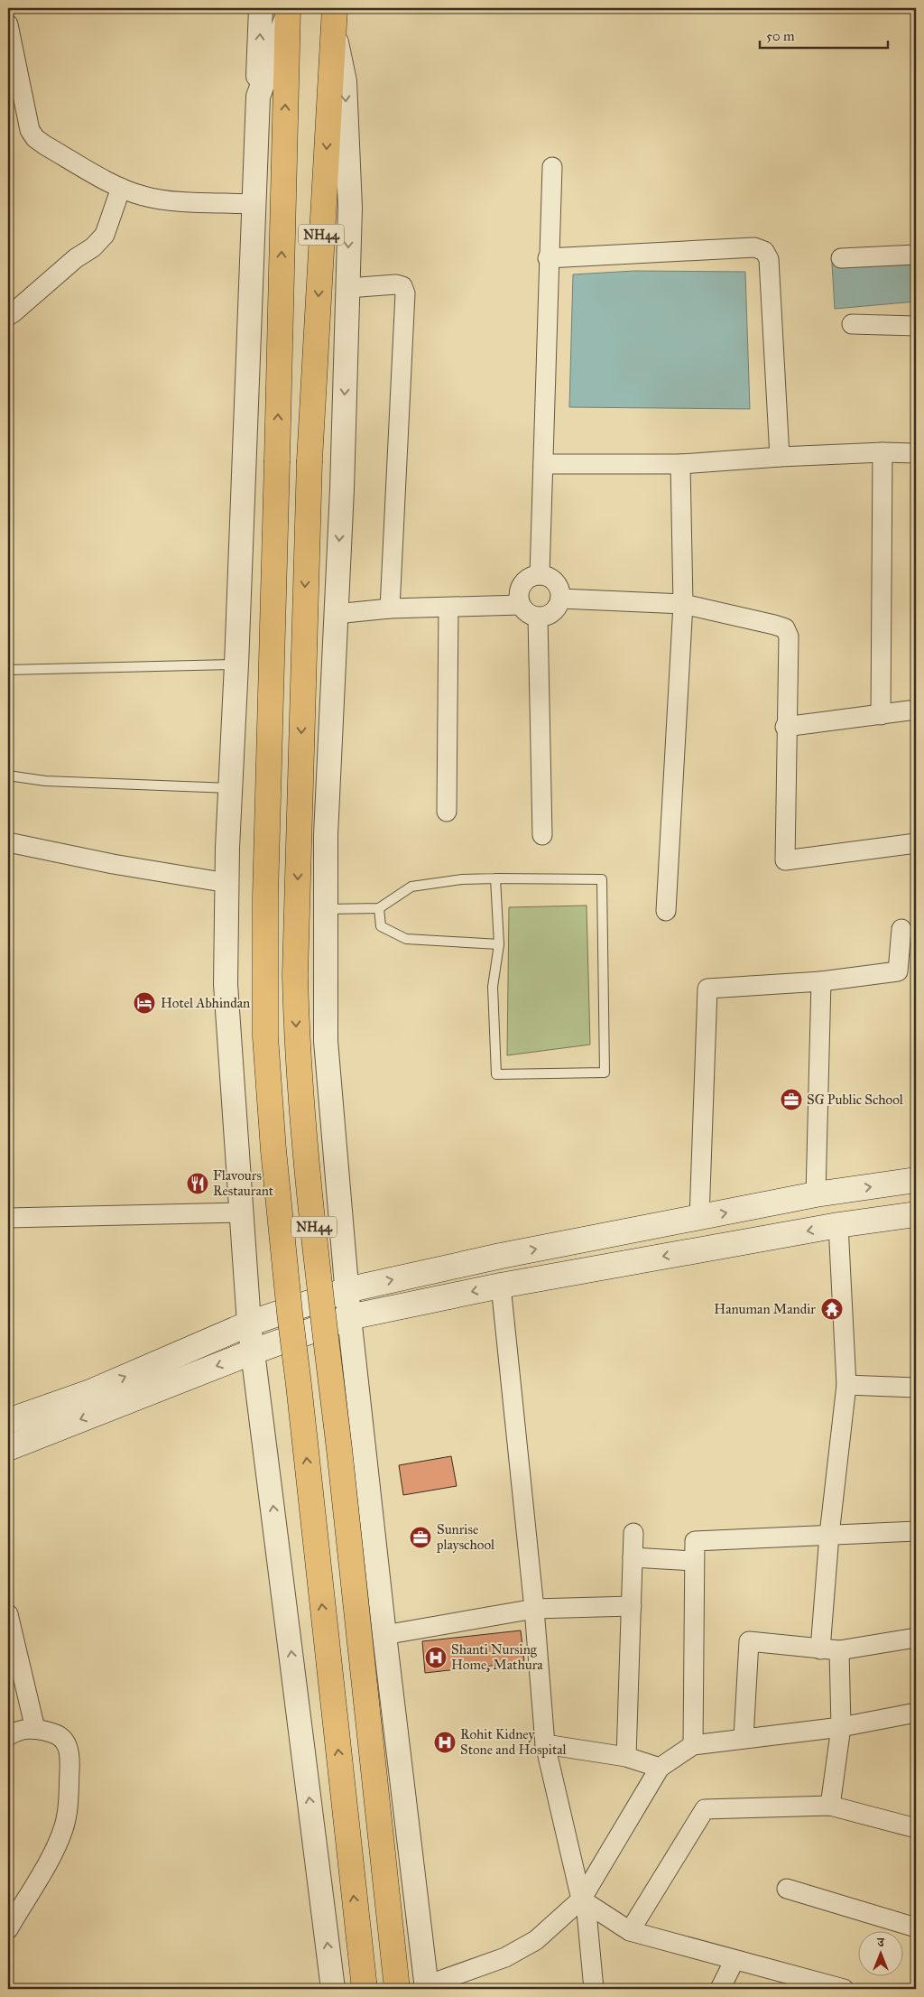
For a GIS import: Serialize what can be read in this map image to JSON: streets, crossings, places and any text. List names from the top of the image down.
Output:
{
  "streets": {
    "highway": ["NH44"]
  },
  "places": {
    "hotel": ["Hotel Abhindan"],
    "office": ["SG Public School", "Sunrise playschool"],
    "restaurant": ["Flavours Restaurant"],
    "temple": ["Hanuman Mandir"],
    "hospital": ["Shanti Nursing Home, Mathura", "Rohit Kidney Stone and Hospital"]
  },
  "scale_bar": "50 m",
  "north": "top"
}
